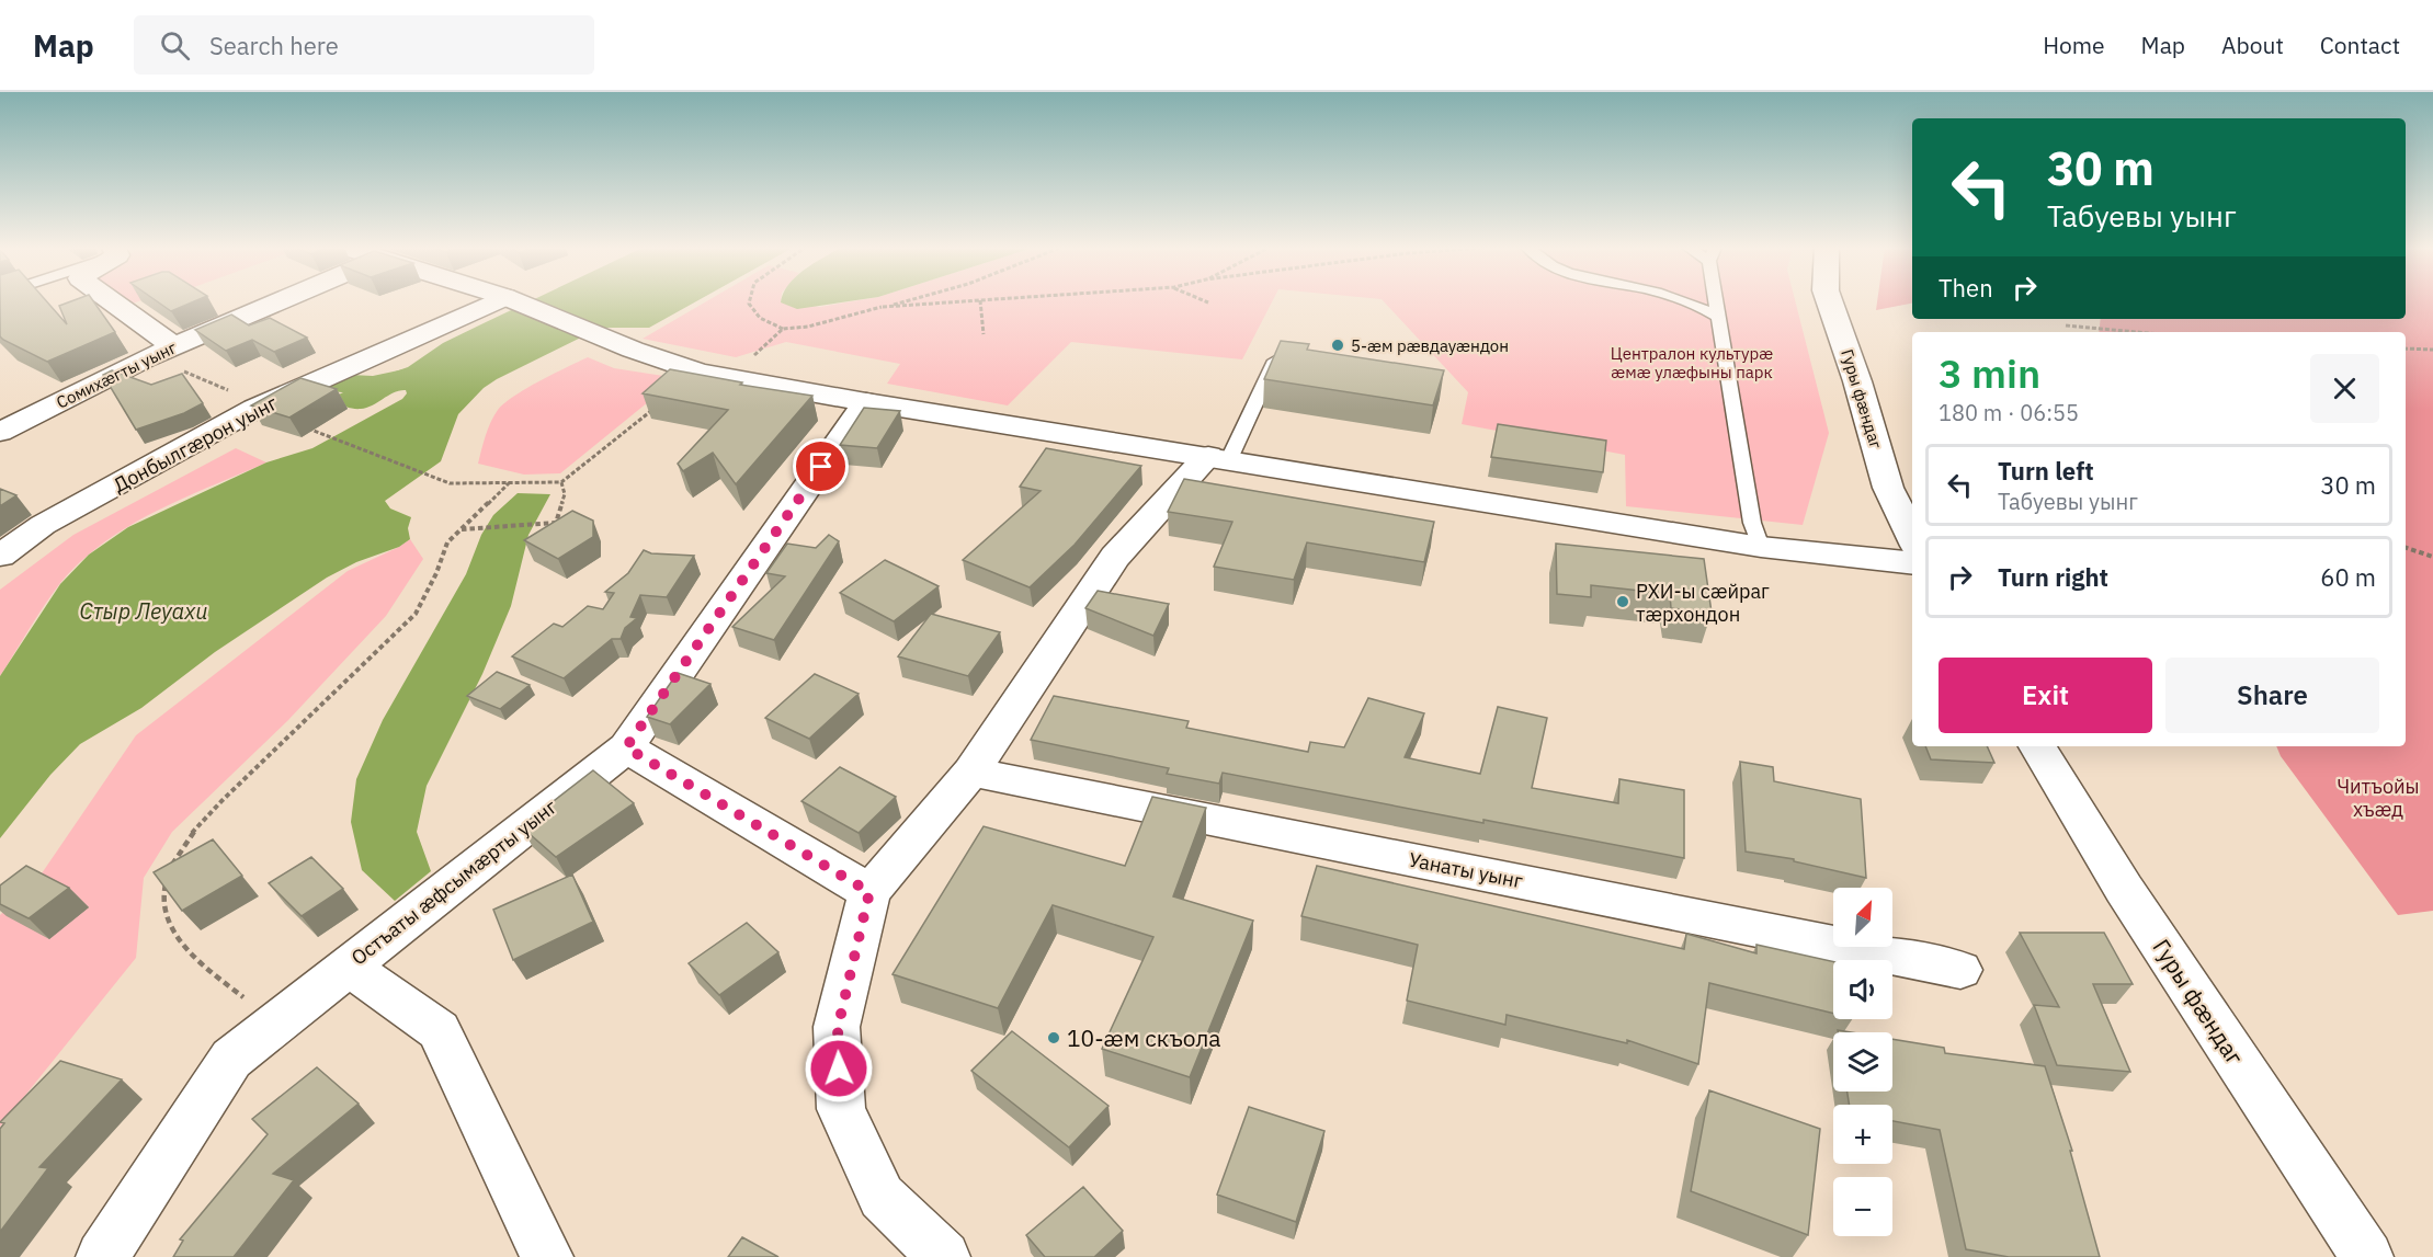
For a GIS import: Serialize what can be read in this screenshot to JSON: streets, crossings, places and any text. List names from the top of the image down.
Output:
{
  "streets": {
    "street": [
      "Сомихæгты уынг",
      "Гуры фӕндаг",
      "Донбылгæрон уынг",
      "Уанаты уынг",
      "Остъаты æфсымæрты уынг"
    ]
  },
  "water": ["Стыр Леуахи"],
  "parks": ["Централон культурæ æмæ улæфыны парк", "Читъойы хъæд"],
  "places": ["5-æм рӕвдауӕндон", "РХИ-ы сæйраг тæрхондон", "10-æм скъола"],
  "north": "top right",
  "page": {
    "header": "Map",
    "search": "Search here",
    "nav": [
      "Home",
      "Map",
      "About",
      "Contact"
    ],
    "turn": ["30 m", "Табуевы уынг"],
    "then": "Then",
    "heading": ["3 min", "180 m · 06:55"],
    "list": [
      {
        "name": "Turn left",
        "note": "Табуевы уынг",
        "value": "30 m"
      },
      {
        "name": "Turn right",
        "value": "60 m"
      }
    ],
    "buttons": ["Exit", "Share"],
    "map_buttons": ["+", "−"]
  }
}
